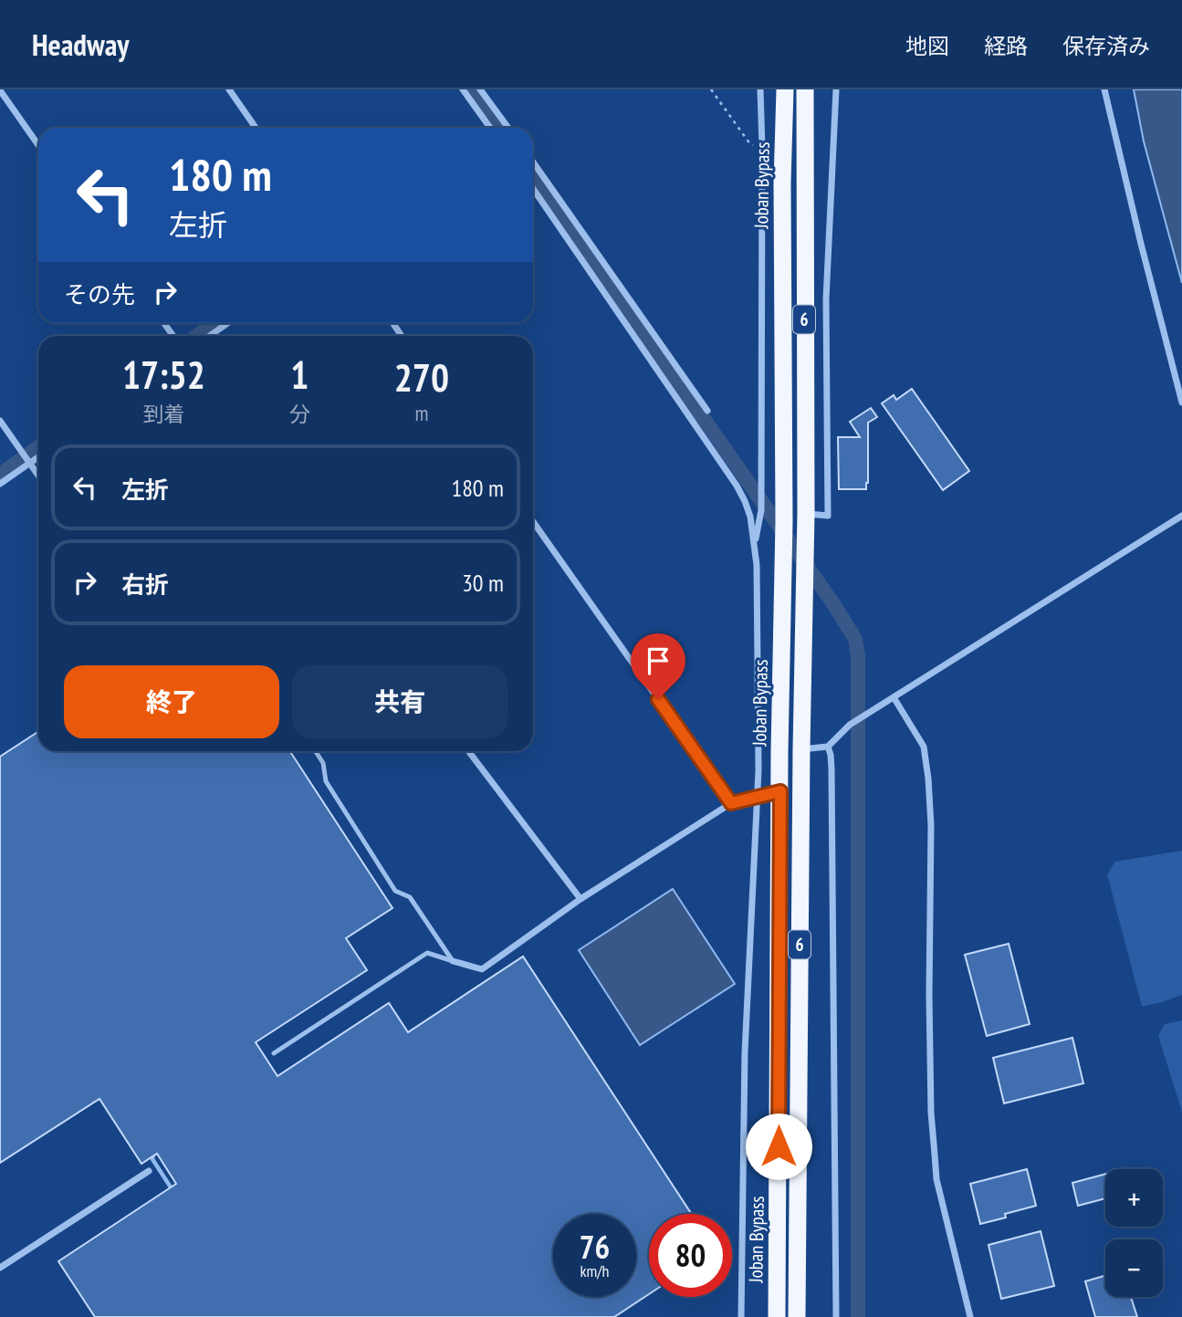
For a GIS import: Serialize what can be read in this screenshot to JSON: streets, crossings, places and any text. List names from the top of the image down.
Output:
{
  "streets": {
    "highway": ["Joban Bypass", "6"]
  },
  "page": {
    "header": "Headway",
    "nav": ["地図", "経路", "保存済み"],
    "turn": ["180 m", "左折"],
    "then": "その先",
    "eta": [
      "17:52",
      "到着",
      "1",
      "分",
      "270",
      "m"
    ],
    "list": [
      {
        "name": "左折",
        "value": "180 m"
      },
      {
        "name": "右折",
        "value": "30 m"
      }
    ],
    "buttons": ["終了", "共有"],
    "map_buttons": ["+", "−"],
    "speed": "76 km/h",
    "limit": "80"
  }
}
